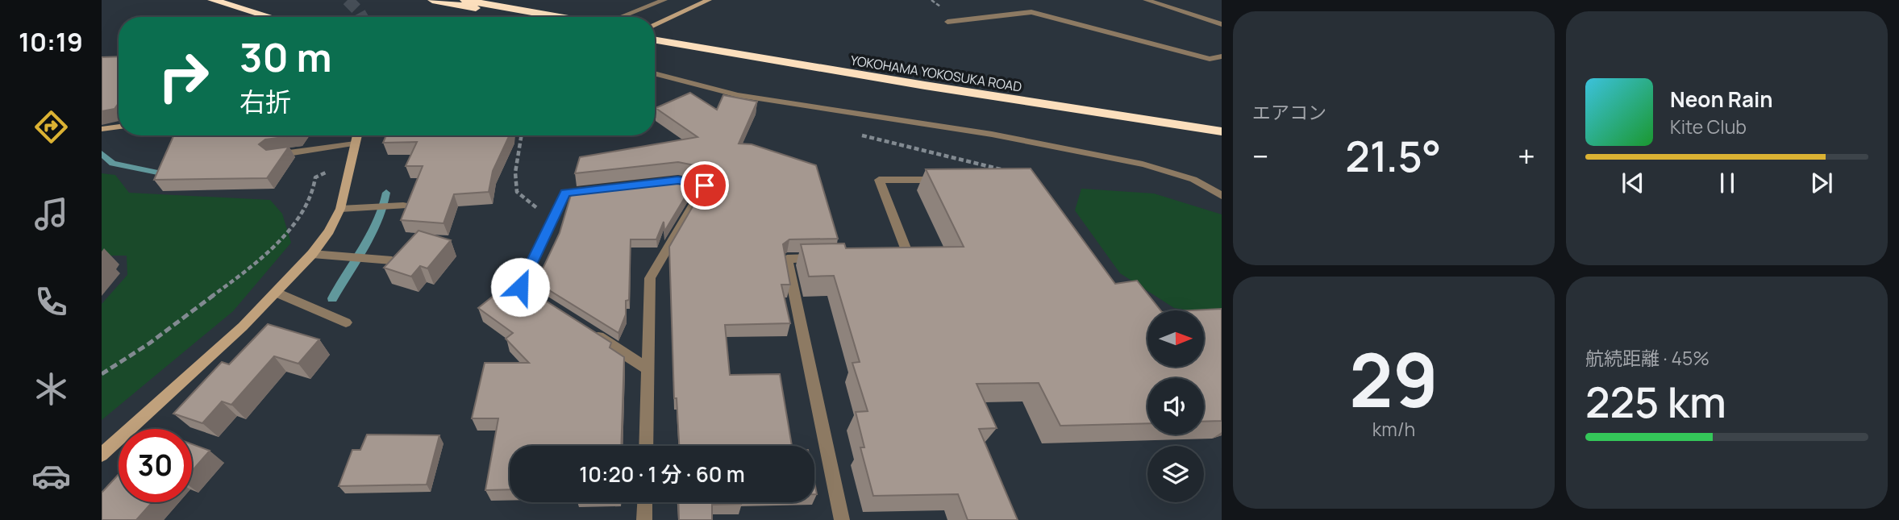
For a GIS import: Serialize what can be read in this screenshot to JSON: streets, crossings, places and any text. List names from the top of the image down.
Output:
{
  "streets": {
    "highway": ["YOKOHAMA YOKOSUKA ROAD"]
  },
  "north": "right",
  "page": {
    "tabs": "10:19",
    "tile": [
      "エアコン",
      ["29", "km/h"],
      ["航続距離 · 45%", "225 km"]
    ],
    "turn": ["30 m", "右折"],
    "song": ["Neon Rain", "Kite Club"],
    "heat": ["−", "21.5°", "+"],
    "limit": "30",
    "trip": "10:20 · 1 分 · 60 m"
  }
}
